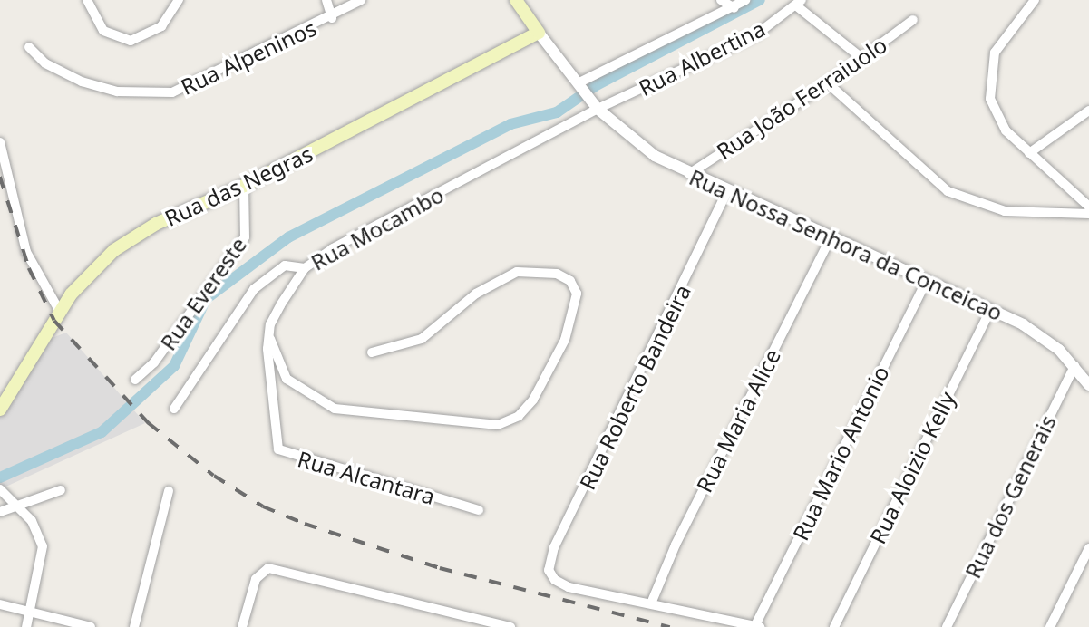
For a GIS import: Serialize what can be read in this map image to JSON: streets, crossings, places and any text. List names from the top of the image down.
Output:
{
  "streets": {
    "main road": ["Rua das Negras"],
    "street": [
      "Rua Alpeninos",
      "Rua Albertina",
      "Rua João Ferraiuolo",
      "Rua Mocambo",
      "Rua Nossa Senhora da Conceicao",
      "Rua Evereste",
      "Rua Roberto Bandeira",
      "Rua Maria Alice",
      "Rua Mario Antonio",
      "Rua Aloizio Kelly",
      "Rua Alcantara",
      "Rua dos Generais"
    ]
  },
  "crossings": [
    ["Rua Albertina", "Rua Mocambo"],
    ["Rua Albertina", "Rua Nossa Senhora da Conceicao"],
    ["Rua João Ferraiuolo", "Rua Nossa Senhora da Conceicao"],
    ["Rua das Negras", "Rua Nossa Senhora da Conceicao"],
    ["Rua das Negras", "Rua Evereste"],
    ["Rua Mocambo", "Rua Nossa Senhora da Conceicao"],
    ["Rua Mocambo", "Rua Alcantara"],
    ["Rua Nossa Senhora da Conceicao", "Rua Roberto Bandeira"],
    ["Rua Nossa Senhora da Conceicao", "Rua Maria Alice"],
    ["Rua Nossa Senhora da Conceicao", "Rua Mario Antonio"],
    ["Rua Nossa Senhora da Conceicao", "Rua Aloizio Kelly"],
    ["Rua Nossa Senhora da Conceicao", "Rua dos Generais"],
    ["Rua Roberto Bandeira", "Rua Maria Alice"]
  ]
}
